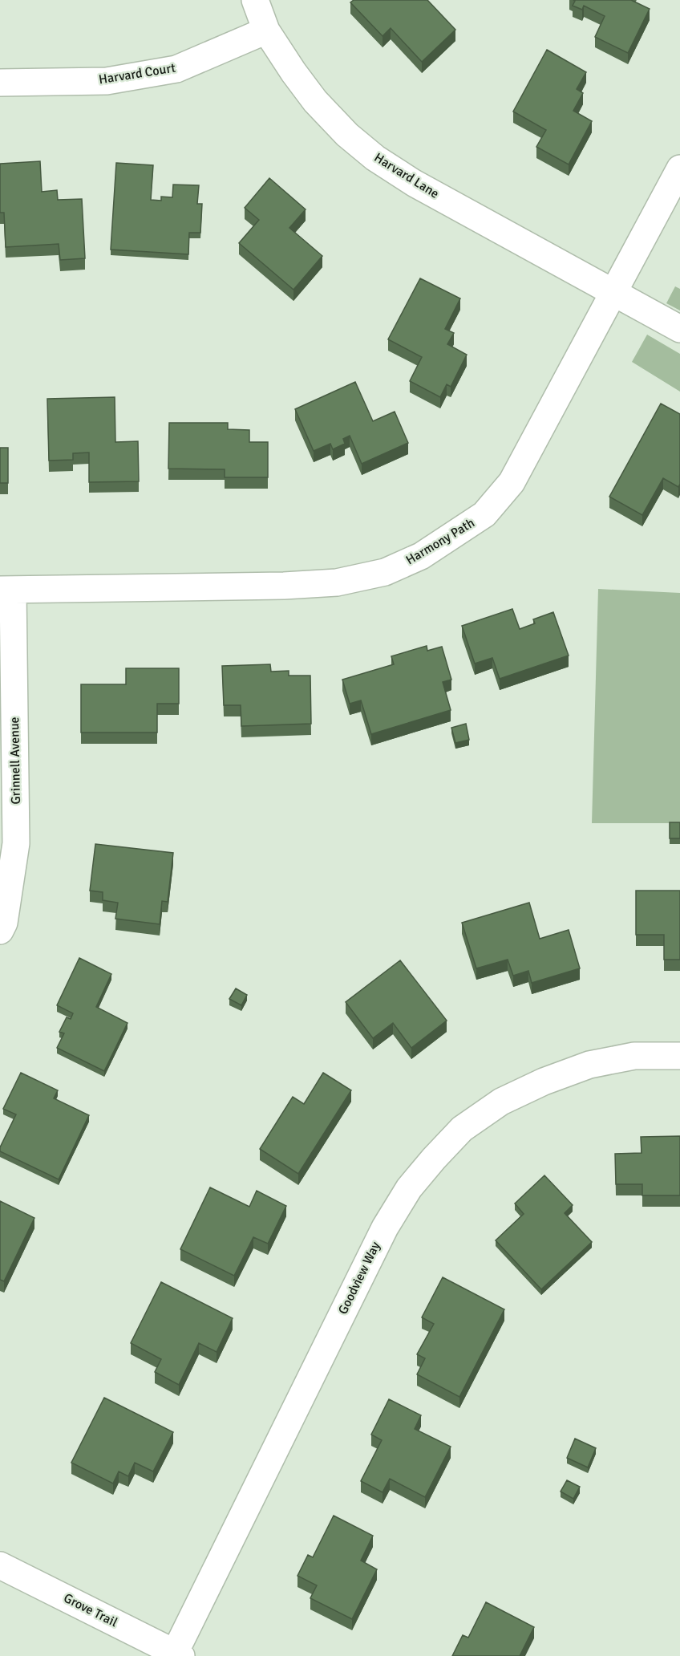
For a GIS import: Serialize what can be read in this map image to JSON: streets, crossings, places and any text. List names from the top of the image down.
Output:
{
  "streets": {
    "street": [
      "Harvard Court",
      "Harvard Lane",
      "Harmony Path",
      "Grinnell Avenue",
      "Goodview Way",
      "Grove Trail"
    ]
  },
  "crossings": [
    ["Harvard Court", "Harvard Lane"],
    ["Harvard Lane", "Harmony Path"],
    ["Harmony Path", "Grinnell Avenue"],
    ["Goodview Way", "Grove Trail"]
  ]
}
